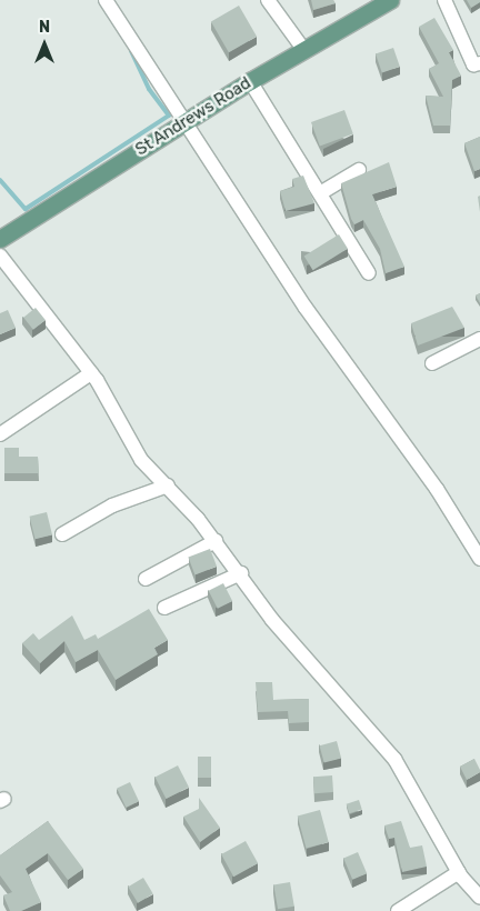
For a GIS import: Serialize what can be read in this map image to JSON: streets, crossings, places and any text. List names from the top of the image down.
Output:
{
  "streets": {
    "main road": ["St Andrews Road"]
  },
  "north": "top"
}
